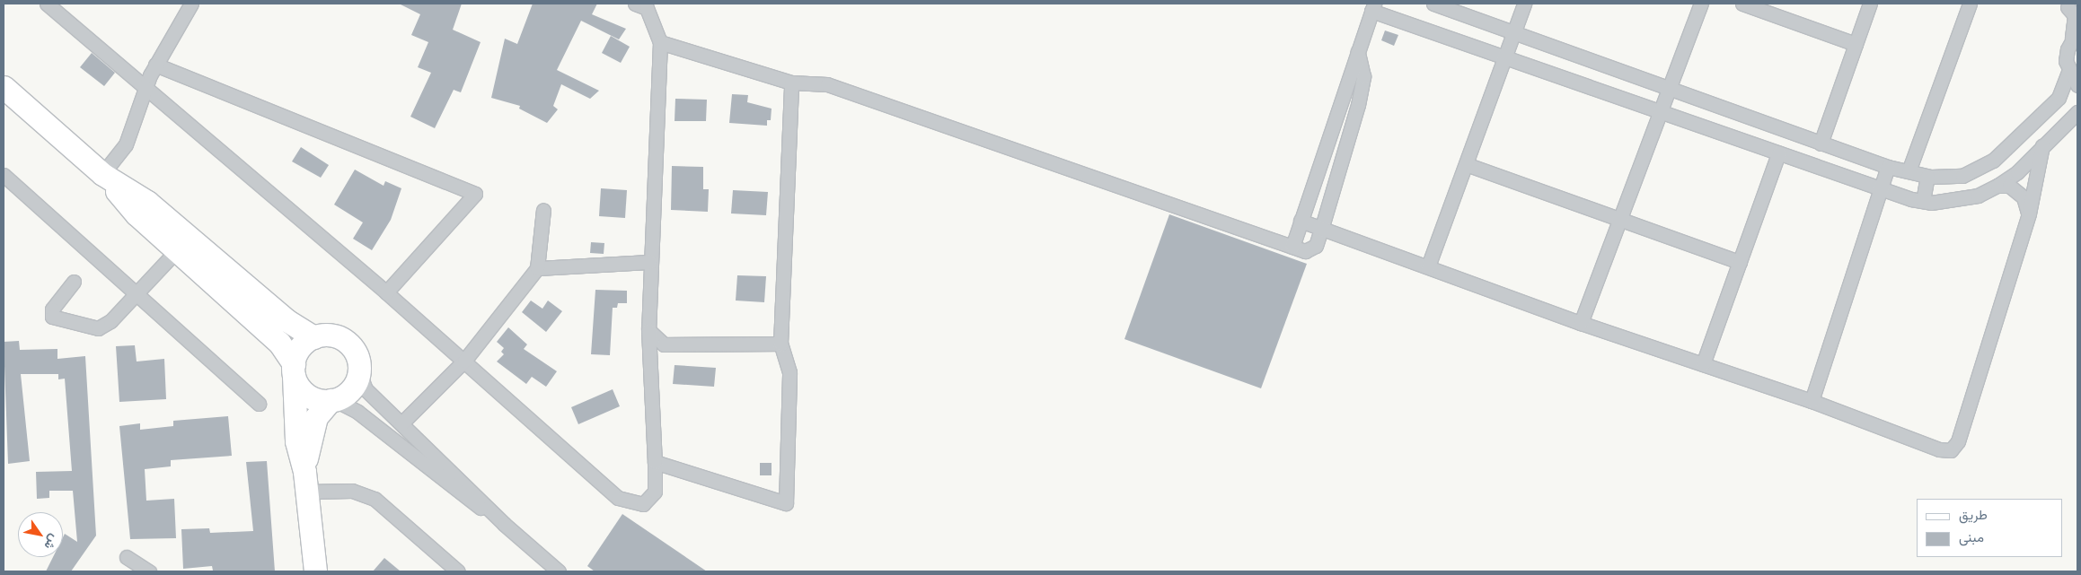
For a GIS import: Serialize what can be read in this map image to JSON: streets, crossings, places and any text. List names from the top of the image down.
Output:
{
  "legend": ["طريق", "مبنى"],
  "north": "bottom right"
}
